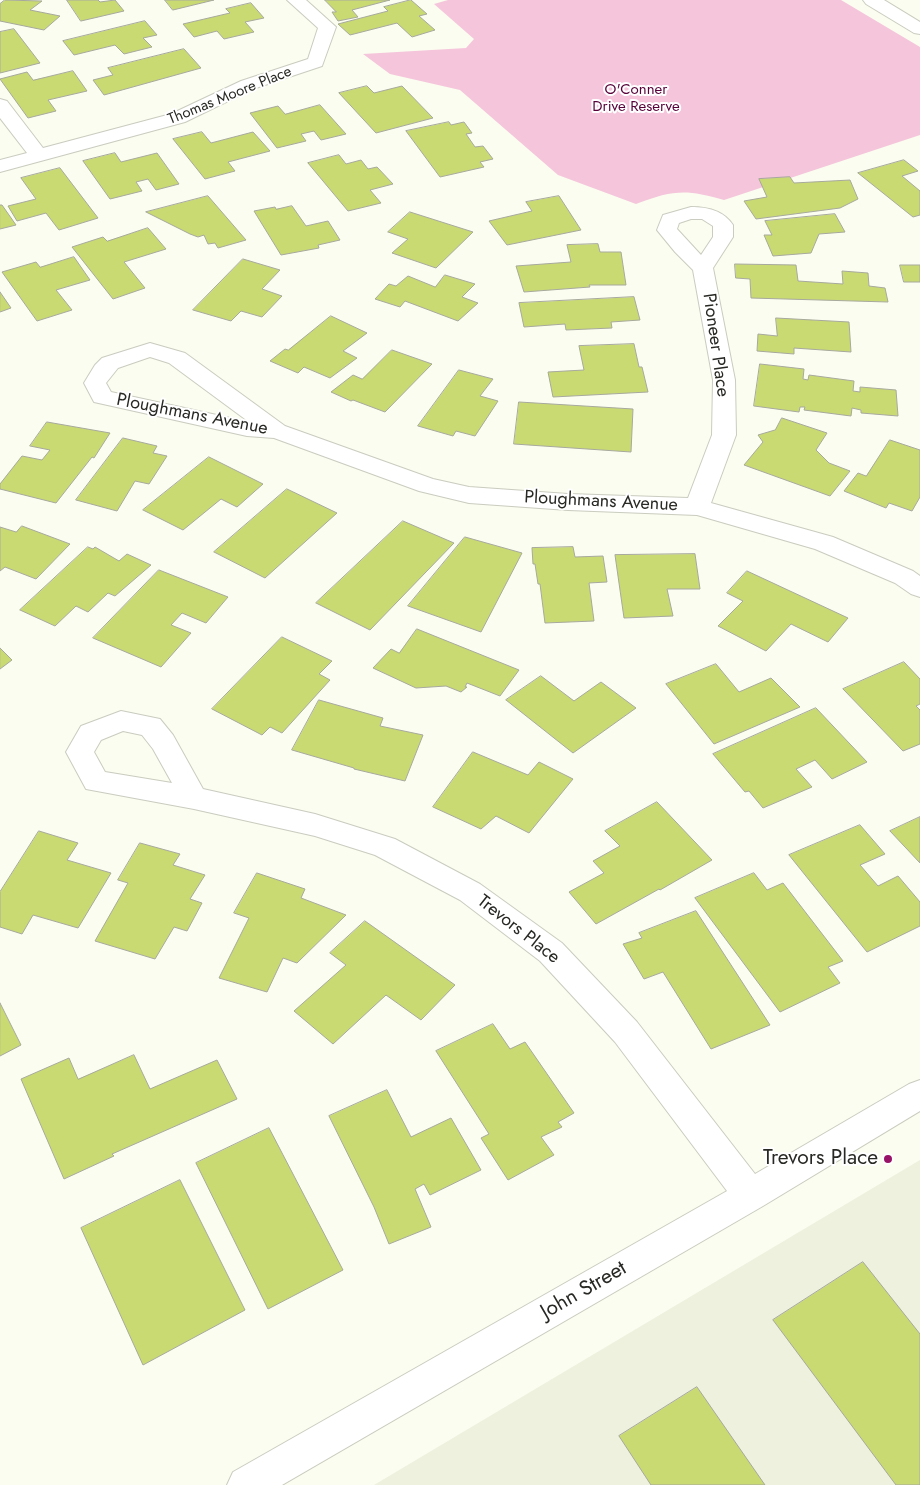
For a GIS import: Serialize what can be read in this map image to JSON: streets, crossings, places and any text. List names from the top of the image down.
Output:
{
  "streets": {
    "street": [
      "Thomas Moore Place",
      "Pioneer Place",
      "Ploughmans Avenue",
      "Trevors Place",
      "John Street"
    ]
  },
  "crossings": [
    ["Pioneer Place", "Ploughmans Avenue"],
    ["Trevors Place", "John Street"]
  ],
  "parks": ["O'Conner Drive Reserve"],
  "places": ["Trevors Place"]
}
